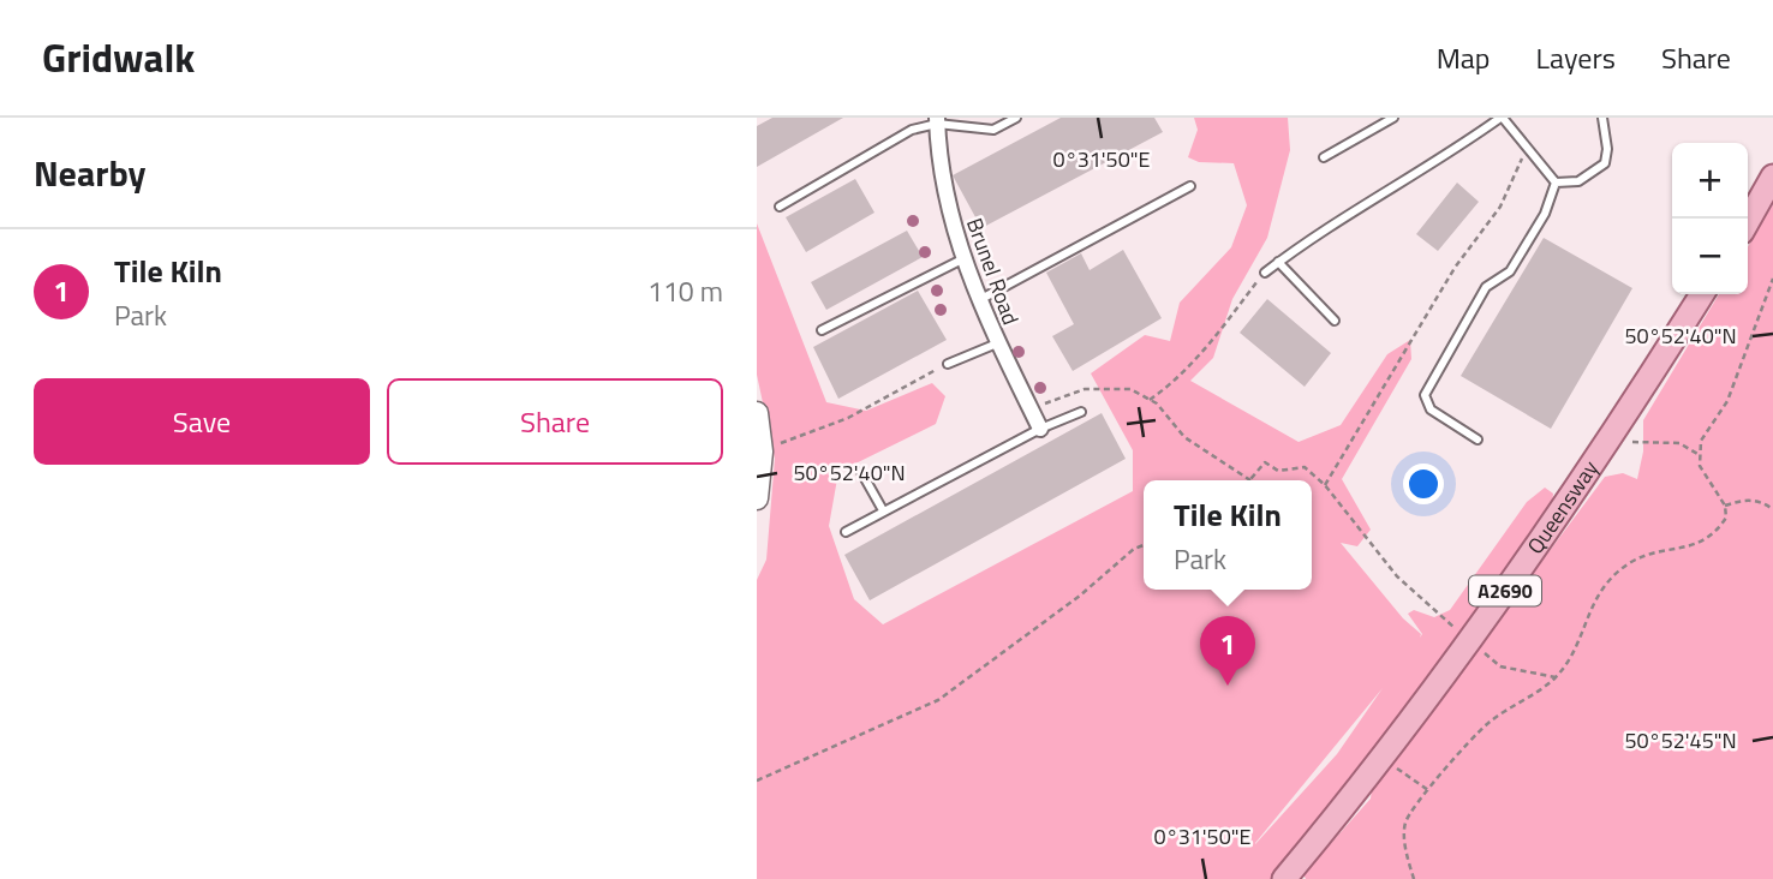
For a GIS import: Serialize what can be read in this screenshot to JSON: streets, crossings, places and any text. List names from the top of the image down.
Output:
{
  "streets": {
    "main road": ["Queensway", "A2690"],
    "street": ["Brunel Road"]
  },
  "page": {
    "header": "Gridwalk",
    "nav": ["Map", "Layers", "Share"],
    "heading": "Nearby",
    "map_buttons": ["+", "−"],
    "list": [
      {
        "mark": "1",
        "name": "Tile Kiln",
        "note": "Park",
        "value": "110 m"
      }
    ],
    "buttons": ["Save", "Share"],
    "popup": ["Tile Kiln", "Park"],
    "pins": "1"
  },
  "coordinates": ["0°31'50\"E", "50°52'40\"N", "50°52'45\"N"]
}
